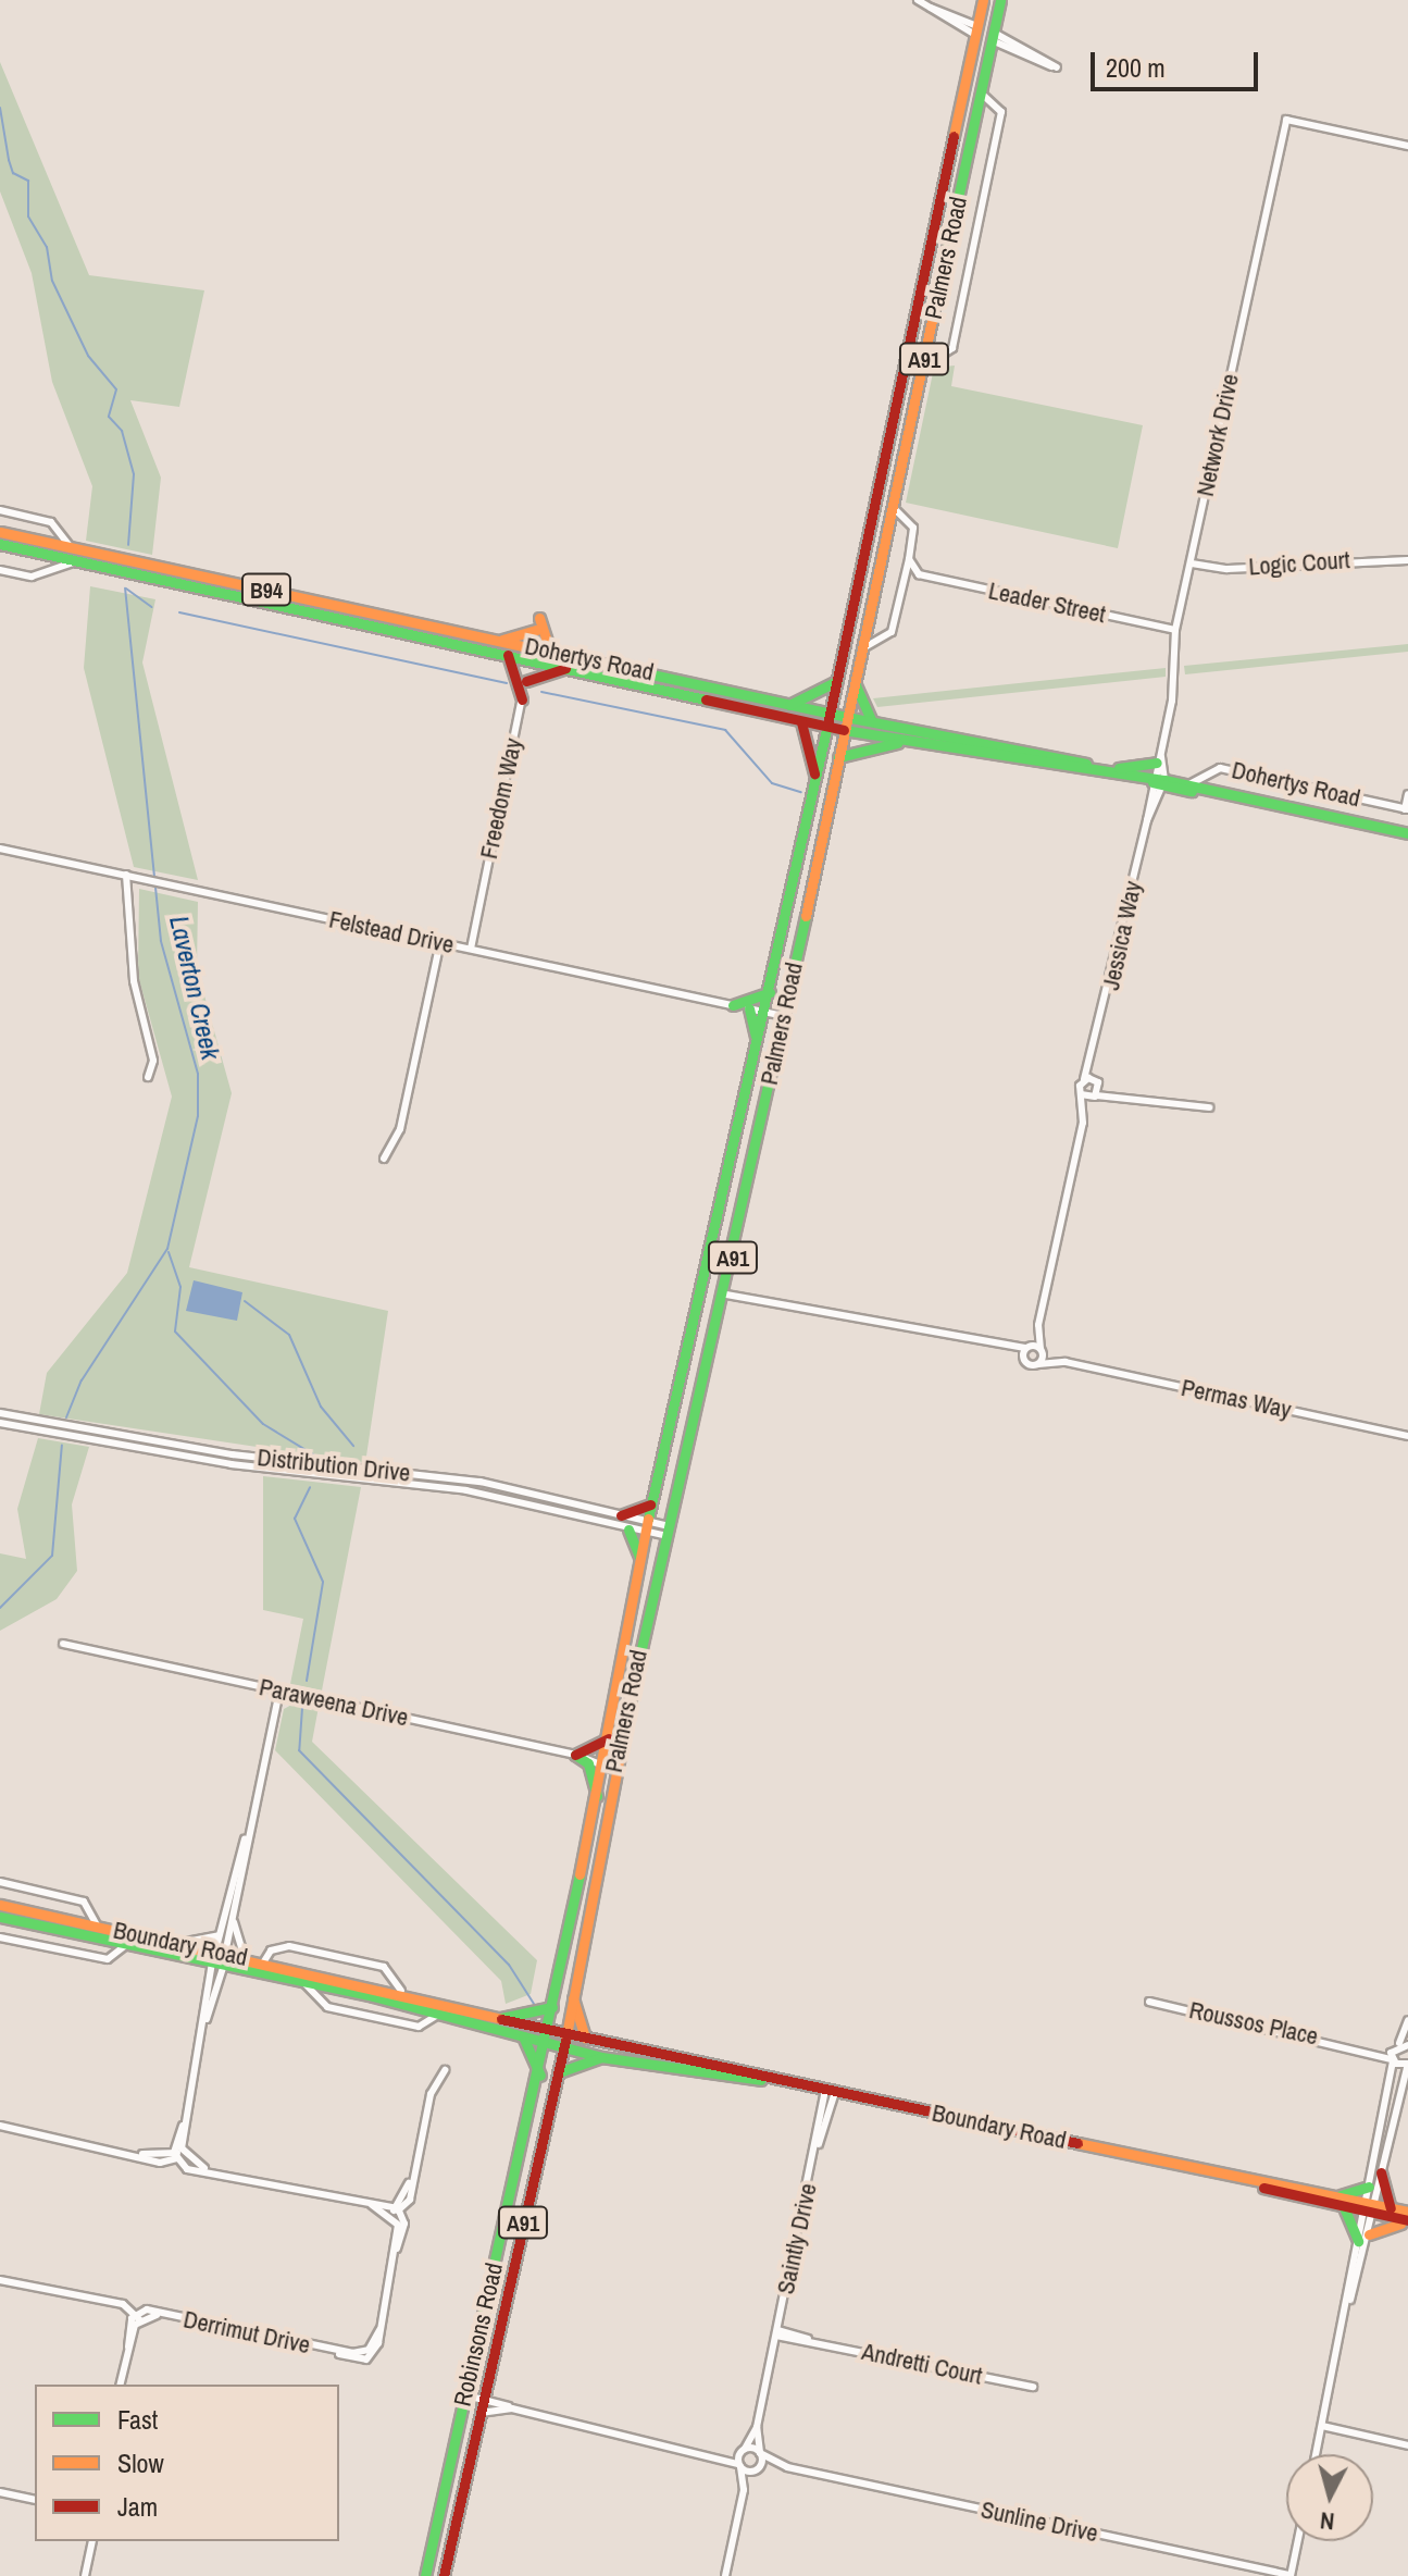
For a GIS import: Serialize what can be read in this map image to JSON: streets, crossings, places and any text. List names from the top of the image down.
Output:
{
  "streets": {
    "main road": [
      "Palmers Road",
      "A91",
      "B94",
      "Dohertys Road",
      "Boundary Road",
      "Robinsons Road"
    ],
    "street": [
      "Network Drive",
      "Logic Court",
      "Leader Street",
      "Freedom Way",
      "Felstead Drive",
      "Jessica Way",
      "Permas Way",
      "Distribution Drive",
      "Paraweena Drive",
      "Roussos Place",
      "Saintly Drive",
      "Derrimut Drive",
      "Andretti Court",
      "Sunline Drive"
    ]
  },
  "crossings": [
    ["Palmers Road", "Dohertys Road"],
    ["Palmers Road", "Felstead Drive"],
    ["Palmers Road", "Distribution Drive"],
    ["Palmers Road", "Paraweena Drive"],
    ["Palmers Road", "Boundary Road"],
    ["Palmers Road", "Robinsons Road"],
    ["Network Drive", "Logic Court"],
    ["Network Drive", "Leader Street"],
    ["Network Drive", "Dohertys Road"],
    ["Network Drive", "Jessica Way"],
    ["Dohertys Road", "Freedom Way"],
    ["Dohertys Road", "Jessica Way"],
    ["Freedom Way", "Felstead Drive"],
    ["Boundary Road", "Saintly Drive"],
    ["Boundary Road", "Robinsons Road"],
    ["Saintly Drive", "Andretti Court"],
    ["Saintly Drive", "Sunline Drive"]
  ],
  "water": ["Laverton Creek"],
  "legend": ["Fast", "Slow", "Jam"],
  "scale_bar": "200 m",
  "north": "bottom"
}
